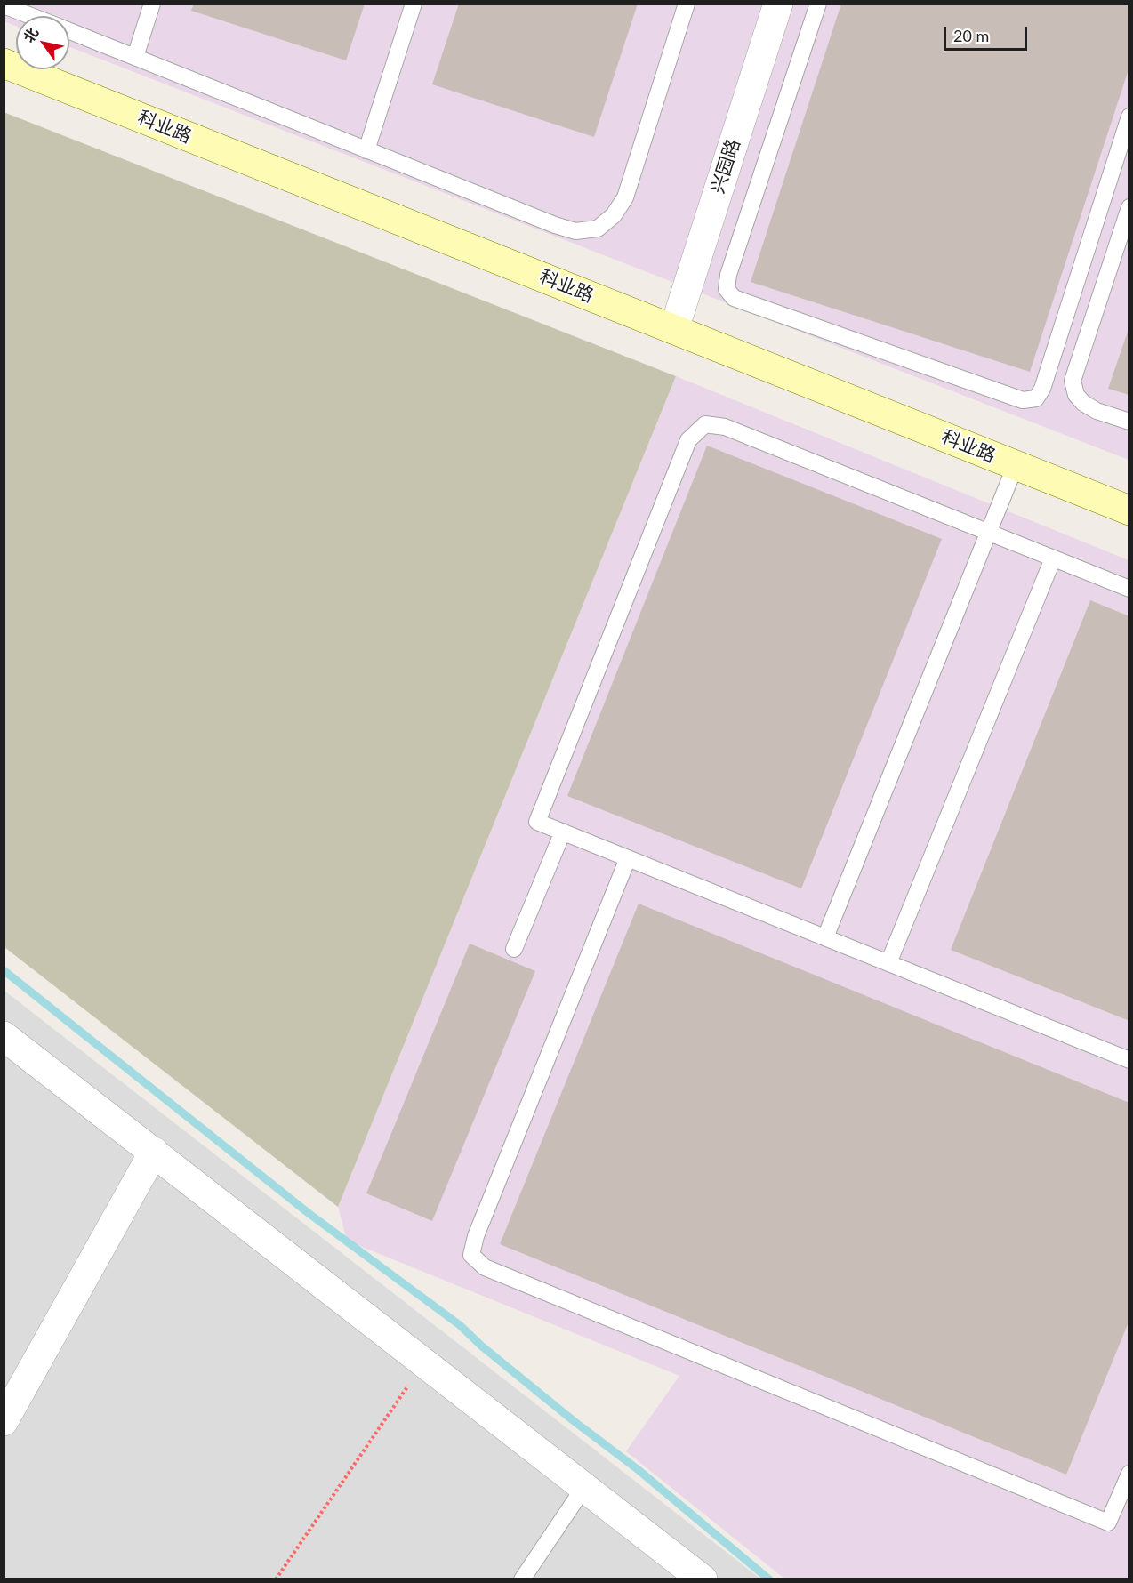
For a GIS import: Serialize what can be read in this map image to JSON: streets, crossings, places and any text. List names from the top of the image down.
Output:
{
  "streets": {
    "street": ["科业路", "兴园路"]
  },
  "crossings": [
    ["科业路", "兴园路"]
  ],
  "scale_bar": "20 m",
  "north": "top left"
}
